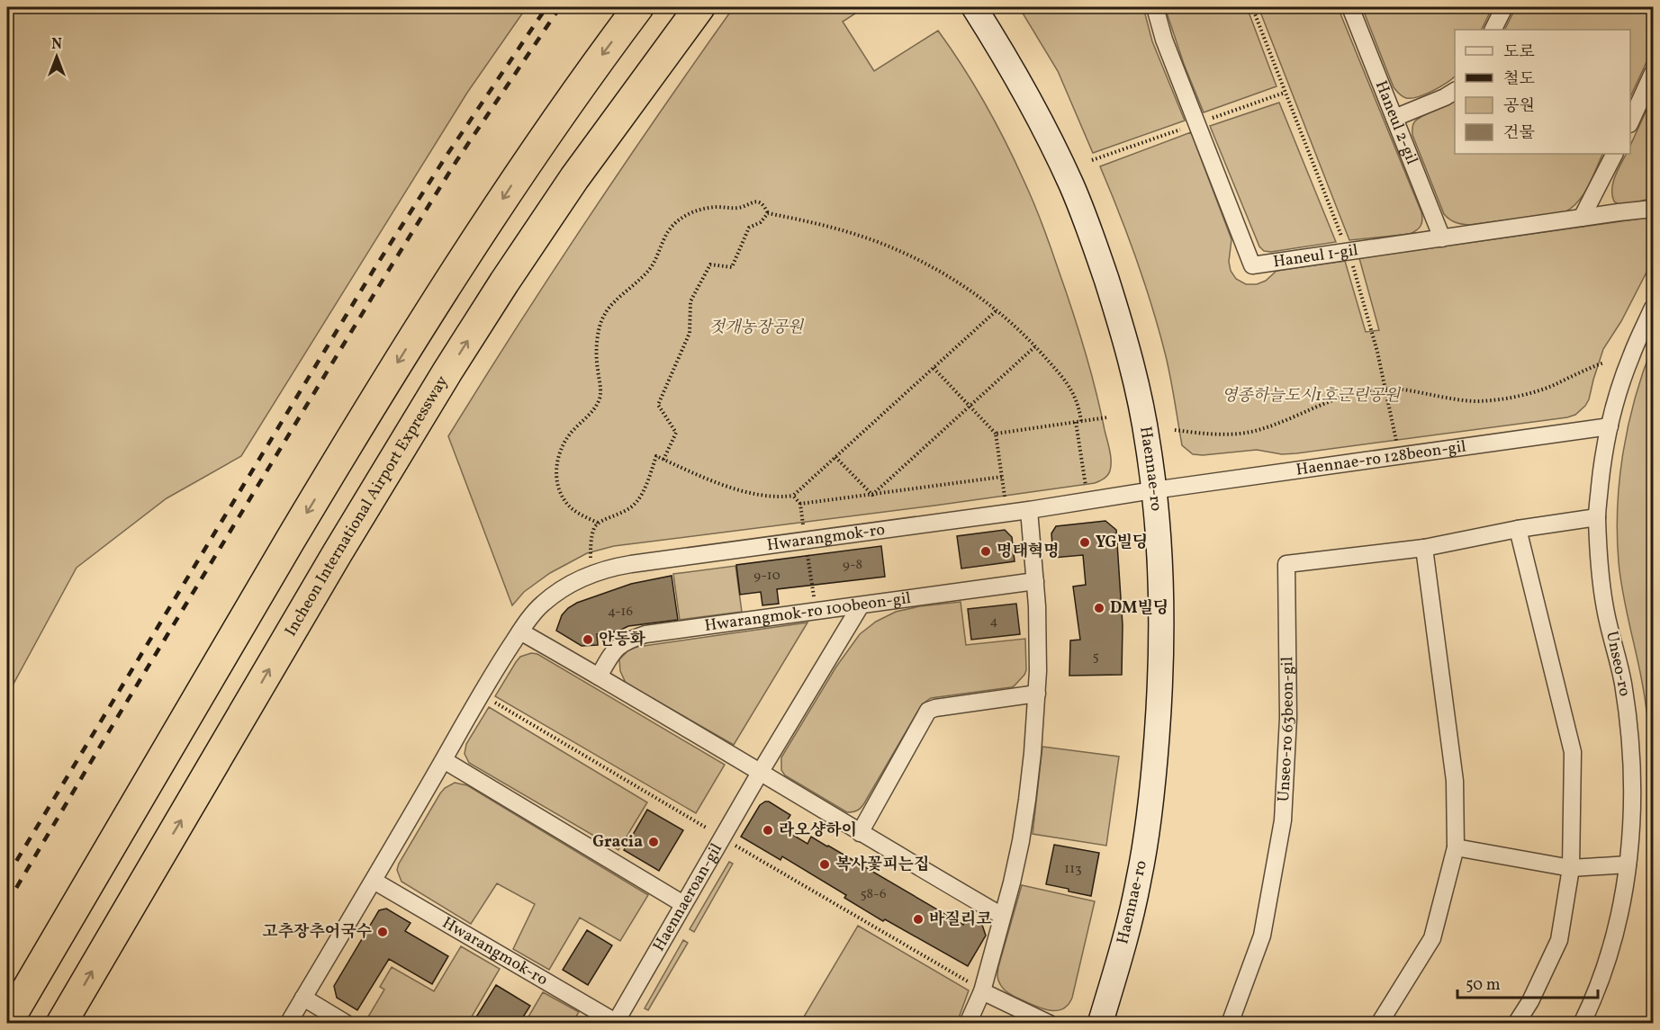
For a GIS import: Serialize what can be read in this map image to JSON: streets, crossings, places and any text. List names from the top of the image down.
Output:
{
  "streets": {
    "highway": ["Incheon International Airport Expressway"],
    "main road": ["Haennae-ro"],
    "street": [
      "Haneul 2-gil",
      "Haneul 1-gil",
      "Haennae-ro 128beon-gil",
      "Hwarangmok-ro",
      "Hwarangmok-ro 100beon-gil",
      "Unseo-ro",
      "Unseo-ro 63beon-gil",
      "Haennaeroan-gil"
    ]
  },
  "crossings": [
    ["Haneul 2-gil", "Haneul 1-gil"],
    ["Haennae-ro 128beon-gil", "Haennae-ro"],
    ["Haennae-ro 128beon-gil", "Hwarangmok-ro"],
    ["Haennae-ro 128beon-gil", "Unseo-ro"],
    ["Haennae-ro", "Hwarangmok-ro"],
    ["Hwarangmok-ro", "Haennaeroan-gil"],
    ["Hwarangmok-ro 100beon-gil", "Haennaeroan-gil"],
    ["Unseo-ro", "Unseo-ro 63beon-gil"]
  ],
  "parks": ["젓개농장공원", "영종하늘도시1호근린공원"],
  "places": [
    "YG빌딩",
    "명태혁명",
    "DM빌딩",
    "안동화",
    "라오샹하이",
    "Gracia",
    "복사꽃피는집",
    "바질리코",
    "고추장추어국수"
  ],
  "house_numbers": [
    "9-8",
    "9-10",
    "4-16",
    "4",
    "5",
    "113",
    "58-6"
  ],
  "legend": [
    "도로",
    "철도",
    "공원",
    "건물"
  ],
  "scale_bar": "50 m",
  "north": "top"
}
